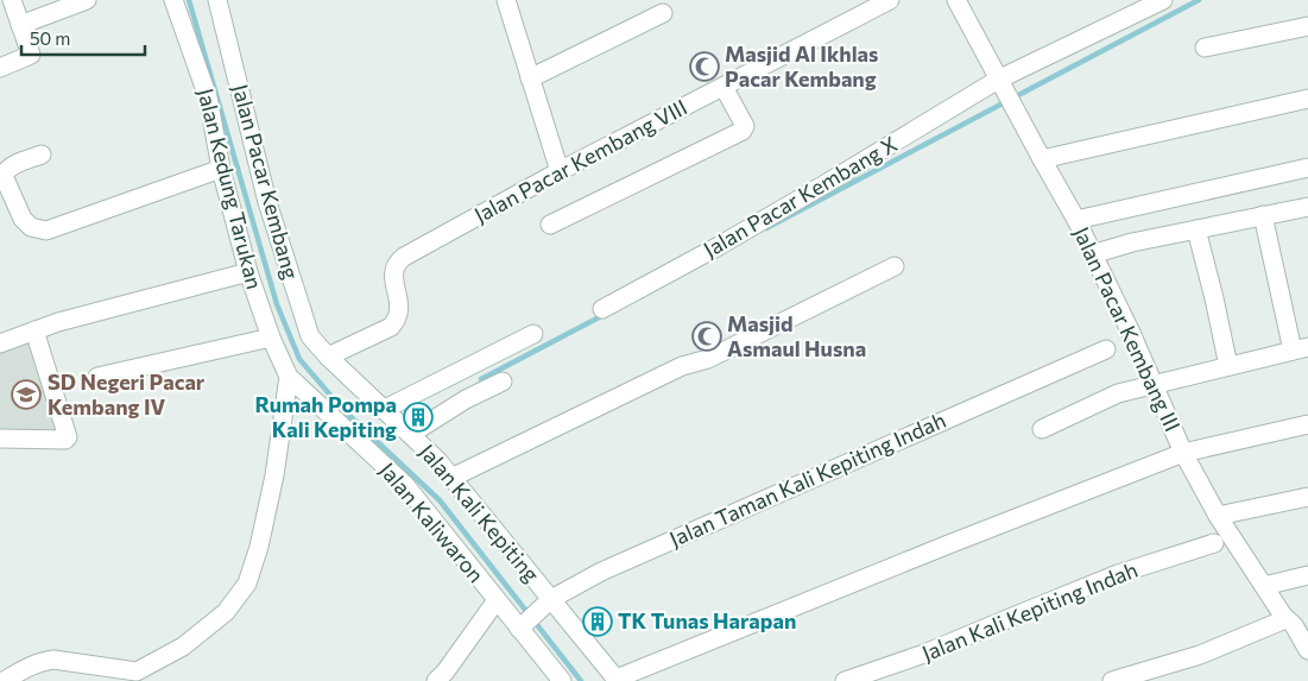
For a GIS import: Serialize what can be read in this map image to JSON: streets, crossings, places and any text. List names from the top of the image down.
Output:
{
  "streets": {
    "street": [
      "Jalan Pacar Kembang VIII",
      "Jalan Pacar Kembang",
      "Jalan Kedung Tarukan",
      "Jalan Pacar Kembang X",
      "Jalan Pacar Kembang III",
      "Jalan Taman Kali Kepiting Indah",
      "Jalan Kali Kepiting",
      "Jalan Kaliwaron",
      "Jalan Kali Kepiting Indah"
    ]
  },
  "crossings": [
    ["Jalan Pacar Kembang VIII", "Jalan Pacar Kembang"],
    ["Jalan Pacar Kembang VIII", "Jalan Kali Kepiting"],
    ["Jalan Pacar Kembang", "Jalan Kali Kepiting"],
    ["Jalan Kedung Tarukan", "Jalan Kaliwaron"],
    ["Jalan Pacar Kembang X", "Jalan Pacar Kembang III"],
    ["Jalan Taman Kali Kepiting Indah", "Jalan Kali Kepiting"],
    ["Jalan Taman Kali Kepiting Indah", "Jalan Kaliwaron"]
  ],
  "places": {
    "mosque": ["Masjid Al Ikhlas Pacar Kembang", "Masjid Asmaul Husna"],
    "school or university": ["SD Negeri Pacar Kembang IV"],
    "building": ["Rumah Pompa Kali Kepiting", "TK Tunas Harapan"]
  },
  "scale_bar": "50 m"
}
